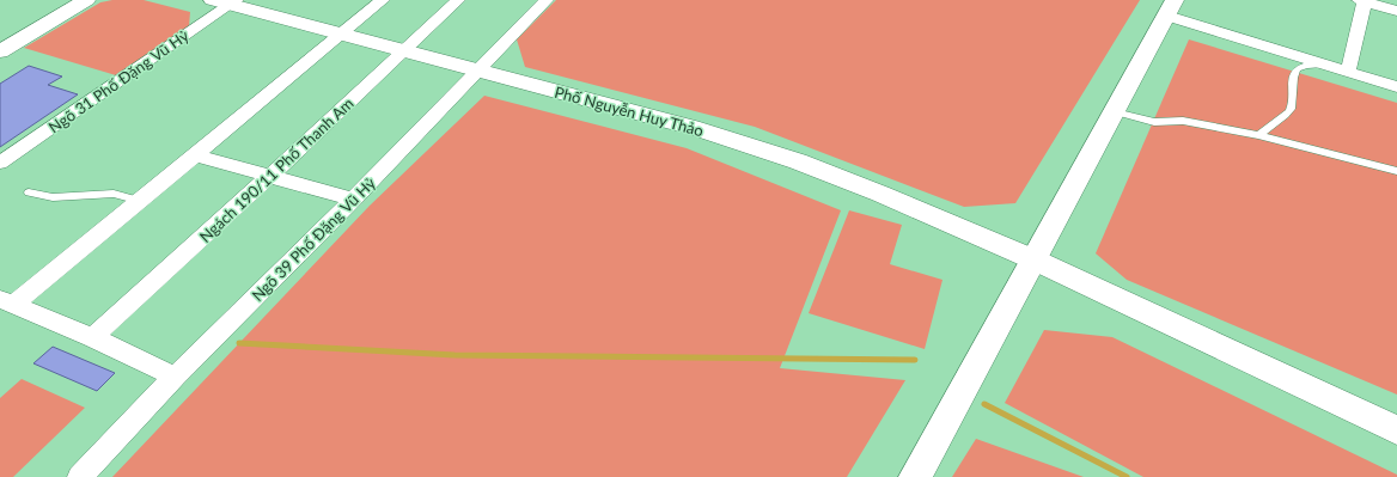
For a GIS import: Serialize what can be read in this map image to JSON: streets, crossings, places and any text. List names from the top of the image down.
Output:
{
  "streets": {
    "street": [
      "Ngõ 31 Phố Đặng Vũ Hỷ",
      "Phố Nguyễn Huy Thảo",
      "Ngách 190/11 Phố Thanh Am",
      "Ngõ 39 Phố Đặng Vũ Hỷ"
    ]
  },
  "crossings": [
    ["Ngõ 31 Phố Đặng Vũ Hỷ", "Phố Nguyễn Huy Thảo"],
    ["Phố Nguyễn Huy Thảo", "Ngách 190/11 Phố Thanh Am"],
    ["Phố Nguyễn Huy Thảo", "Ngõ 39 Phố Đặng Vũ Hỷ"]
  ]
}
